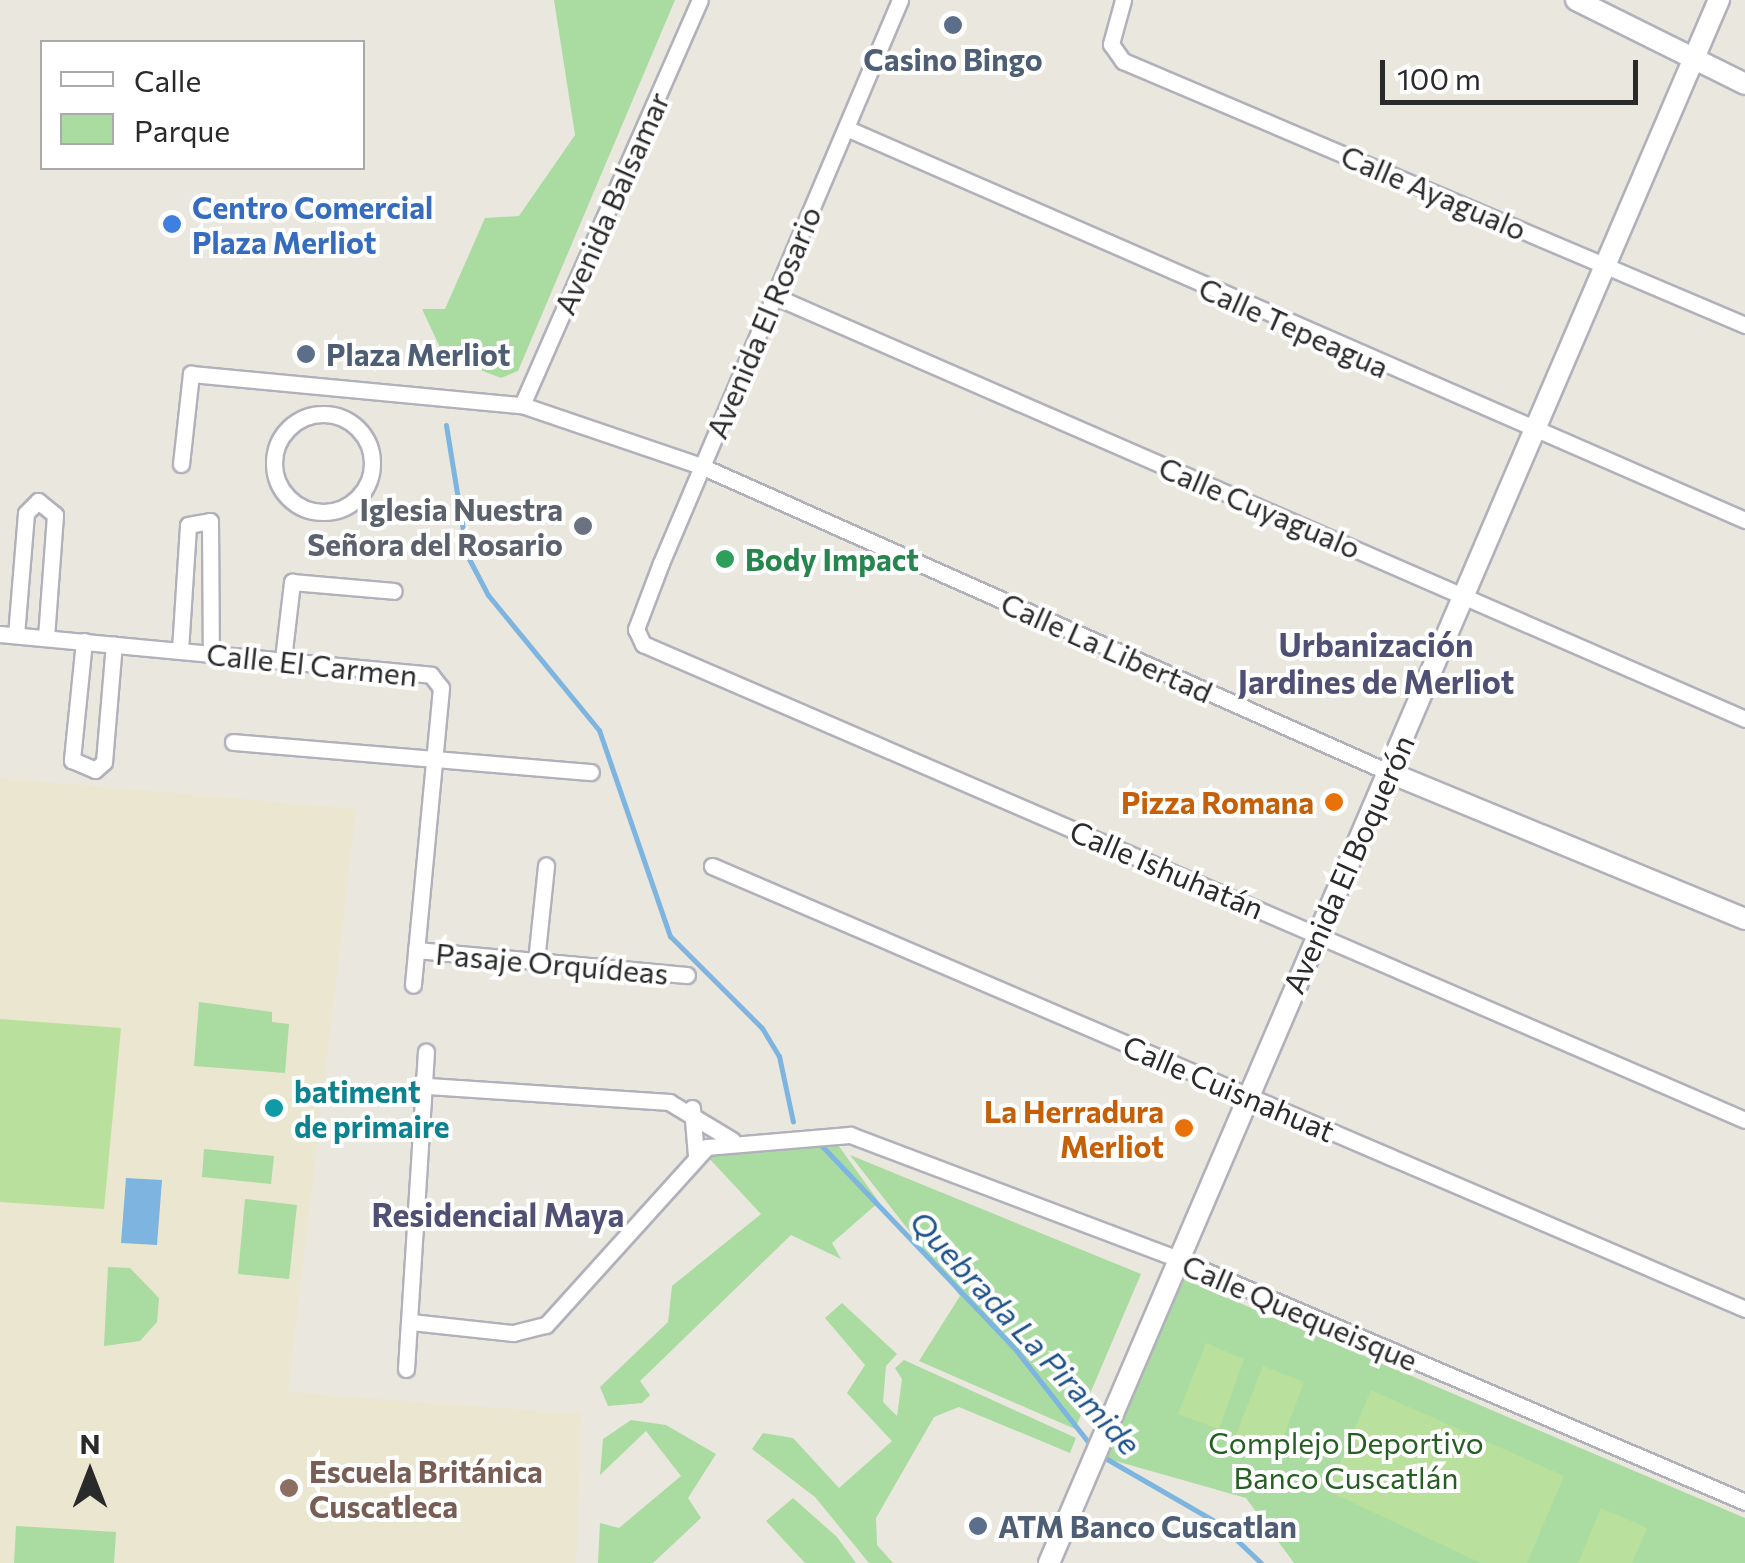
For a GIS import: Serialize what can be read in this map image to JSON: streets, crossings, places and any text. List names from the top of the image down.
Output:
{
  "streets": {
    "street": [
      "Calle Ayagualo",
      "Avenida Balsamar",
      "Avenida El Rosario",
      "Calle Tepeagua",
      "Calle Cuyagualo",
      "Calle La Libertad",
      "Calle El Carmen",
      "Avenida El Boquerón",
      "Calle Ishuhatán",
      "Pasaje Orquídeas",
      "Calle Cuisnahuat",
      "Calle Quequeisque"
    ]
  },
  "crossings": [
    ["Calle Ayagualo", "Avenida El Boquerón"],
    ["Avenida Balsamar", "Calle La Libertad"],
    ["Avenida El Rosario", "Calle Tepeagua"],
    ["Avenida El Rosario", "Calle Cuyagualo"],
    ["Avenida El Rosario", "Calle La Libertad"],
    ["Avenida El Rosario", "Calle Ishuhatán"],
    ["Calle Tepeagua", "Avenida El Boquerón"],
    ["Calle Cuyagualo", "Avenida El Boquerón"],
    ["Calle La Libertad", "Avenida El Boquerón"],
    ["Calle El Carmen", "Pasaje Orquídeas"],
    ["Avenida El Boquerón", "Calle Ishuhatán"],
    ["Avenida El Boquerón", "Calle Cuisnahuat"],
    ["Avenida El Boquerón", "Calle Quequeisque"]
  ],
  "districts": ["Urbanización Jardines de Merliot", "Residencial Maya"],
  "water": ["Quebrada La Piramide"],
  "parks": ["Complejo Deportivo Banco Cuscatlán"],
  "places": [
    "Casino Bingo",
    "Centro Comercial Plaza Merliot",
    "Plaza Merliot",
    "Iglesia Nuestra Señora del Rosario",
    "Body Impact",
    "Pizza Romana",
    "batiment de primaire",
    "La Herradura Merliot",
    "Escuela Británica Cuscatleca",
    "ATM Banco Cuscatlan"
  ],
  "legend": ["Calle", "Parque"],
  "scale_bar": "100 m",
  "north": "top"
}
